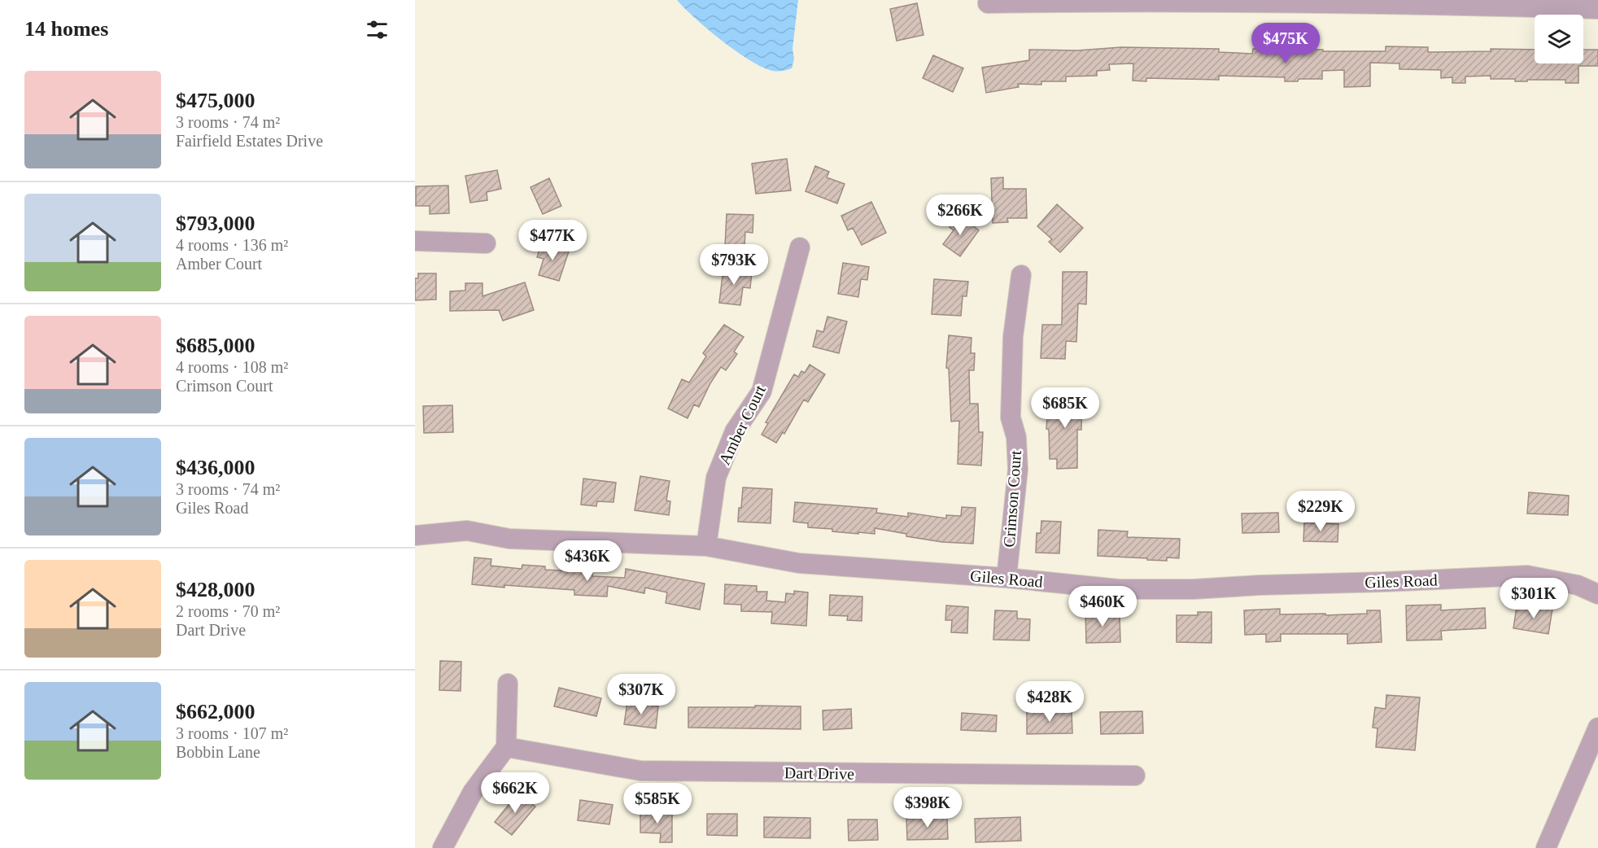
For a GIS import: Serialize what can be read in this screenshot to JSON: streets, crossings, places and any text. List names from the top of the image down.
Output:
{
  "streets": {
    "street": [
      "Amber Court",
      "Crimson Court",
      "Giles Road",
      "Dart Drive"
    ]
  },
  "crossings": [
    ["Amber Court", "Giles Road"],
    ["Crimson Court", "Giles Road"]
  ],
  "page": {
    "heading": "14 homes",
    "price": [
      "$475K",
      "$266K",
      "$477K",
      "$793K",
      "$685K",
      "$229K",
      "$436K",
      "$301K",
      "$460K",
      "$307K",
      "$428K",
      "$662K",
      "$585K",
      "$398K"
    ],
    "list": [
      {
        "name": "$475,000",
        "note": "3 rooms · 74 m² · Fairfield Estates Drive"
      },
      {
        "name": "$793,000",
        "note": "4 rooms · 136 m² · Amber Court"
      },
      {
        "name": "$685,000",
        "note": "4 rooms · 108 m² · Crimson Court"
      },
      {
        "name": "$436,000",
        "note": "3 rooms · 74 m² · Giles Road"
      },
      {
        "name": "$428,000",
        "note": "2 rooms · 70 m² · Dart Drive"
      },
      {
        "name": "$662,000",
        "note": "3 rooms · 107 m² · Bobbin Lane"
      }
    ]
  }
}
